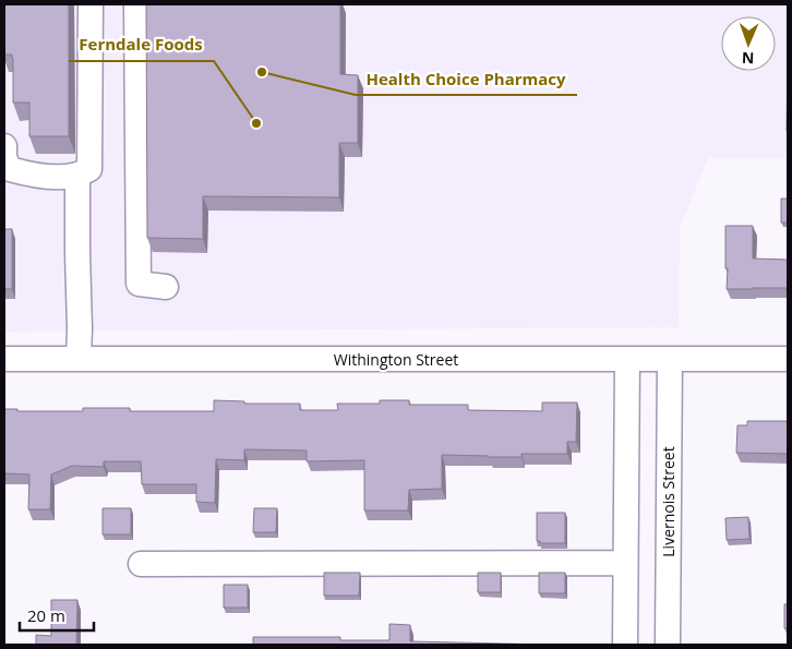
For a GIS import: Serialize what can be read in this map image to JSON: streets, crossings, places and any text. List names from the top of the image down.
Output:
{
  "streets": {
    "street": ["Withington Street", "Livernois Street"]
  },
  "crossings": [
    ["Withington Street", "Livernois Street"]
  ],
  "places": ["Health Choice Pharmacy", "Ferndale Foods"],
  "scale_bar": "20 m",
  "north": "bottom"
}
